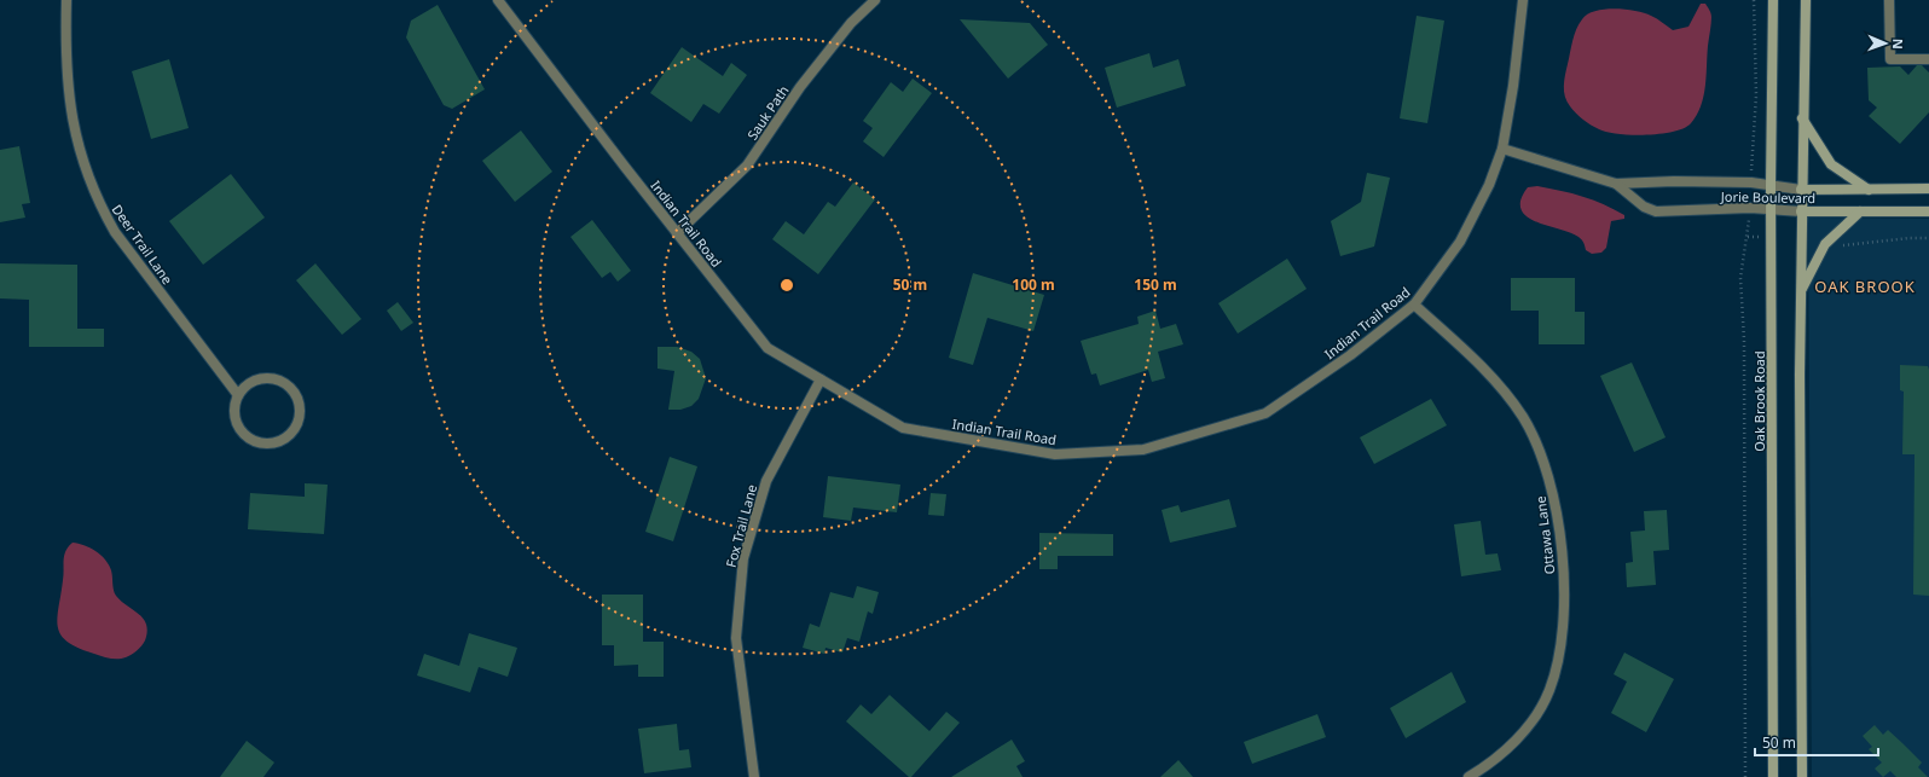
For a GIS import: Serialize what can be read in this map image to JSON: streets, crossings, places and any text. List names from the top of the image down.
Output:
{
  "streets": {
    "main road": ["Jorie Boulevard", "Oak Brook Road"],
    "street": [
      "Sauk Path",
      "Indian Trail Road",
      "Deer Trail Lane",
      "Fox Trail Lane",
      "Ottawa Lane"
    ]
  },
  "crossings": [
    ["Sauk Path", "Indian Trail Road"],
    ["Jorie Boulevard", "Indian Trail Road"],
    ["Jorie Boulevard", "Oak Brook Road"],
    ["Indian Trail Road", "Fox Trail Lane"],
    ["Indian Trail Road", "Ottawa Lane"]
  ],
  "districts": ["OAK BROOK"],
  "scale_bar": "50 m",
  "north": "right",
  "rings": ["50 m", "100 m", "150 m"]
}
